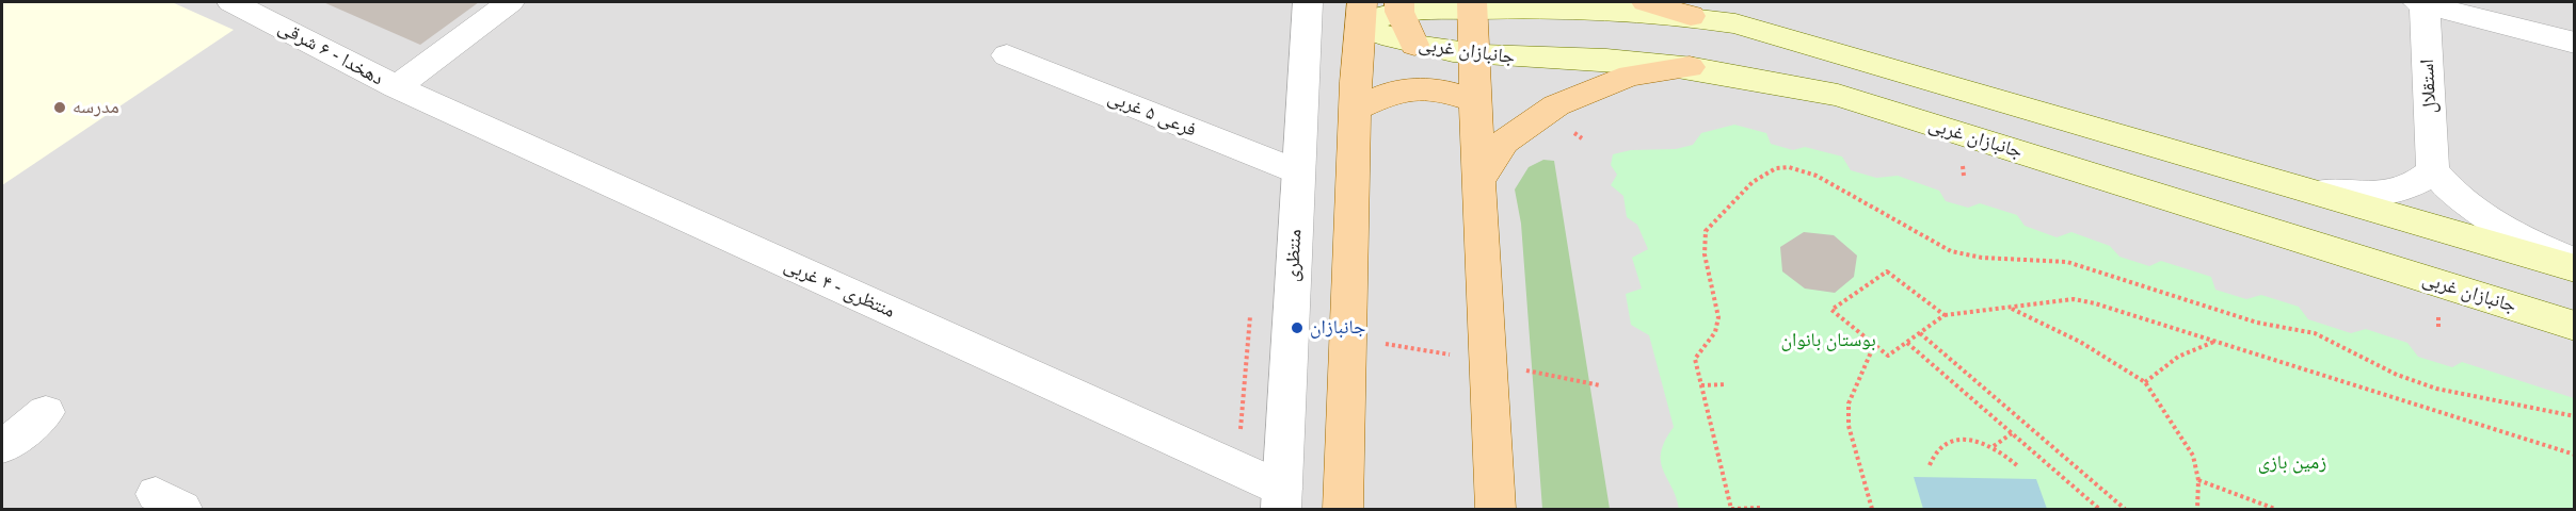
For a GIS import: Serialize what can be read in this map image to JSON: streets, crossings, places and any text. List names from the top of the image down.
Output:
{
  "streets": {
    "main road": ["جانبازان غربی"],
    "street": [
      "دهخدا - ۶ شرقی",
      "استقلال",
      "فرعی ۵ غربی",
      "منتظری",
      "منتظری - ۴ غربی"
    ]
  },
  "crossings": [
    ["دهخدا - ۶ شرقی", "منتظری - ۴ غربی"],
    ["فرعی ۵ غربی", "منتظری"],
    ["منتظری", "منتظری - ۴ غربی"]
  ],
  "parks": ["بوستان بانوان", "زمین بازی"],
  "places": ["مدرسه", "جانبازان"]
}
